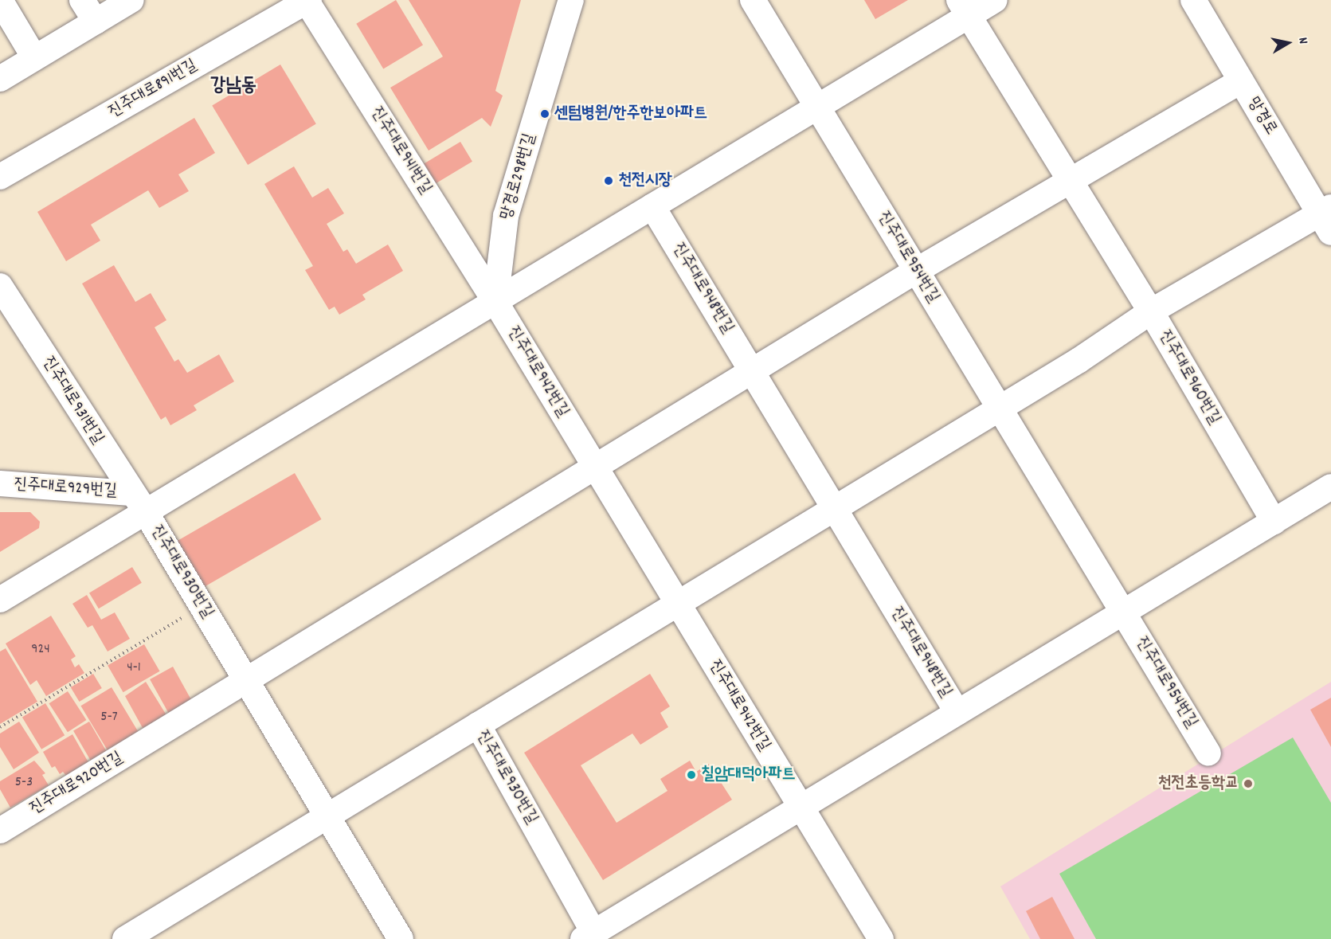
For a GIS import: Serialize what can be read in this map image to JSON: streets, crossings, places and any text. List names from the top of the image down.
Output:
{
  "streets": {
    "street": [
      "진주대로891번길",
      "망경로",
      "진주대로941번길",
      "망경로298번길",
      "진주대로954번길",
      "진주대로948번길",
      "진주대로942번길",
      "진주대로960번길",
      "진주대로931번길",
      "진주대로929번길",
      "진주대로930번길",
      "진주대로920번길"
    ]
  },
  "crossings": [
    ["진주대로891번길", "진주대로941번길"],
    ["진주대로941번길", "망경로298번길"],
    ["진주대로941번길", "진주대로942번길"],
    ["망경로298번길", "진주대로942번길"],
    ["진주대로954번길", "진주대로948번길"],
    ["진주대로931번길", "진주대로929번길"],
    ["진주대로931번길", "진주대로930번길"],
    ["진주대로930번길", "진주대로920번길"]
  ],
  "districts": ["강남동"],
  "places": [
    "센텀병원/한주한보아파트",
    "천전시장",
    "칠암대덕아파트",
    "천전초등학교"
  ],
  "house_numbers": [
    "924",
    "4-1",
    "5-7",
    "5-3"
  ],
  "north": "right"
}
